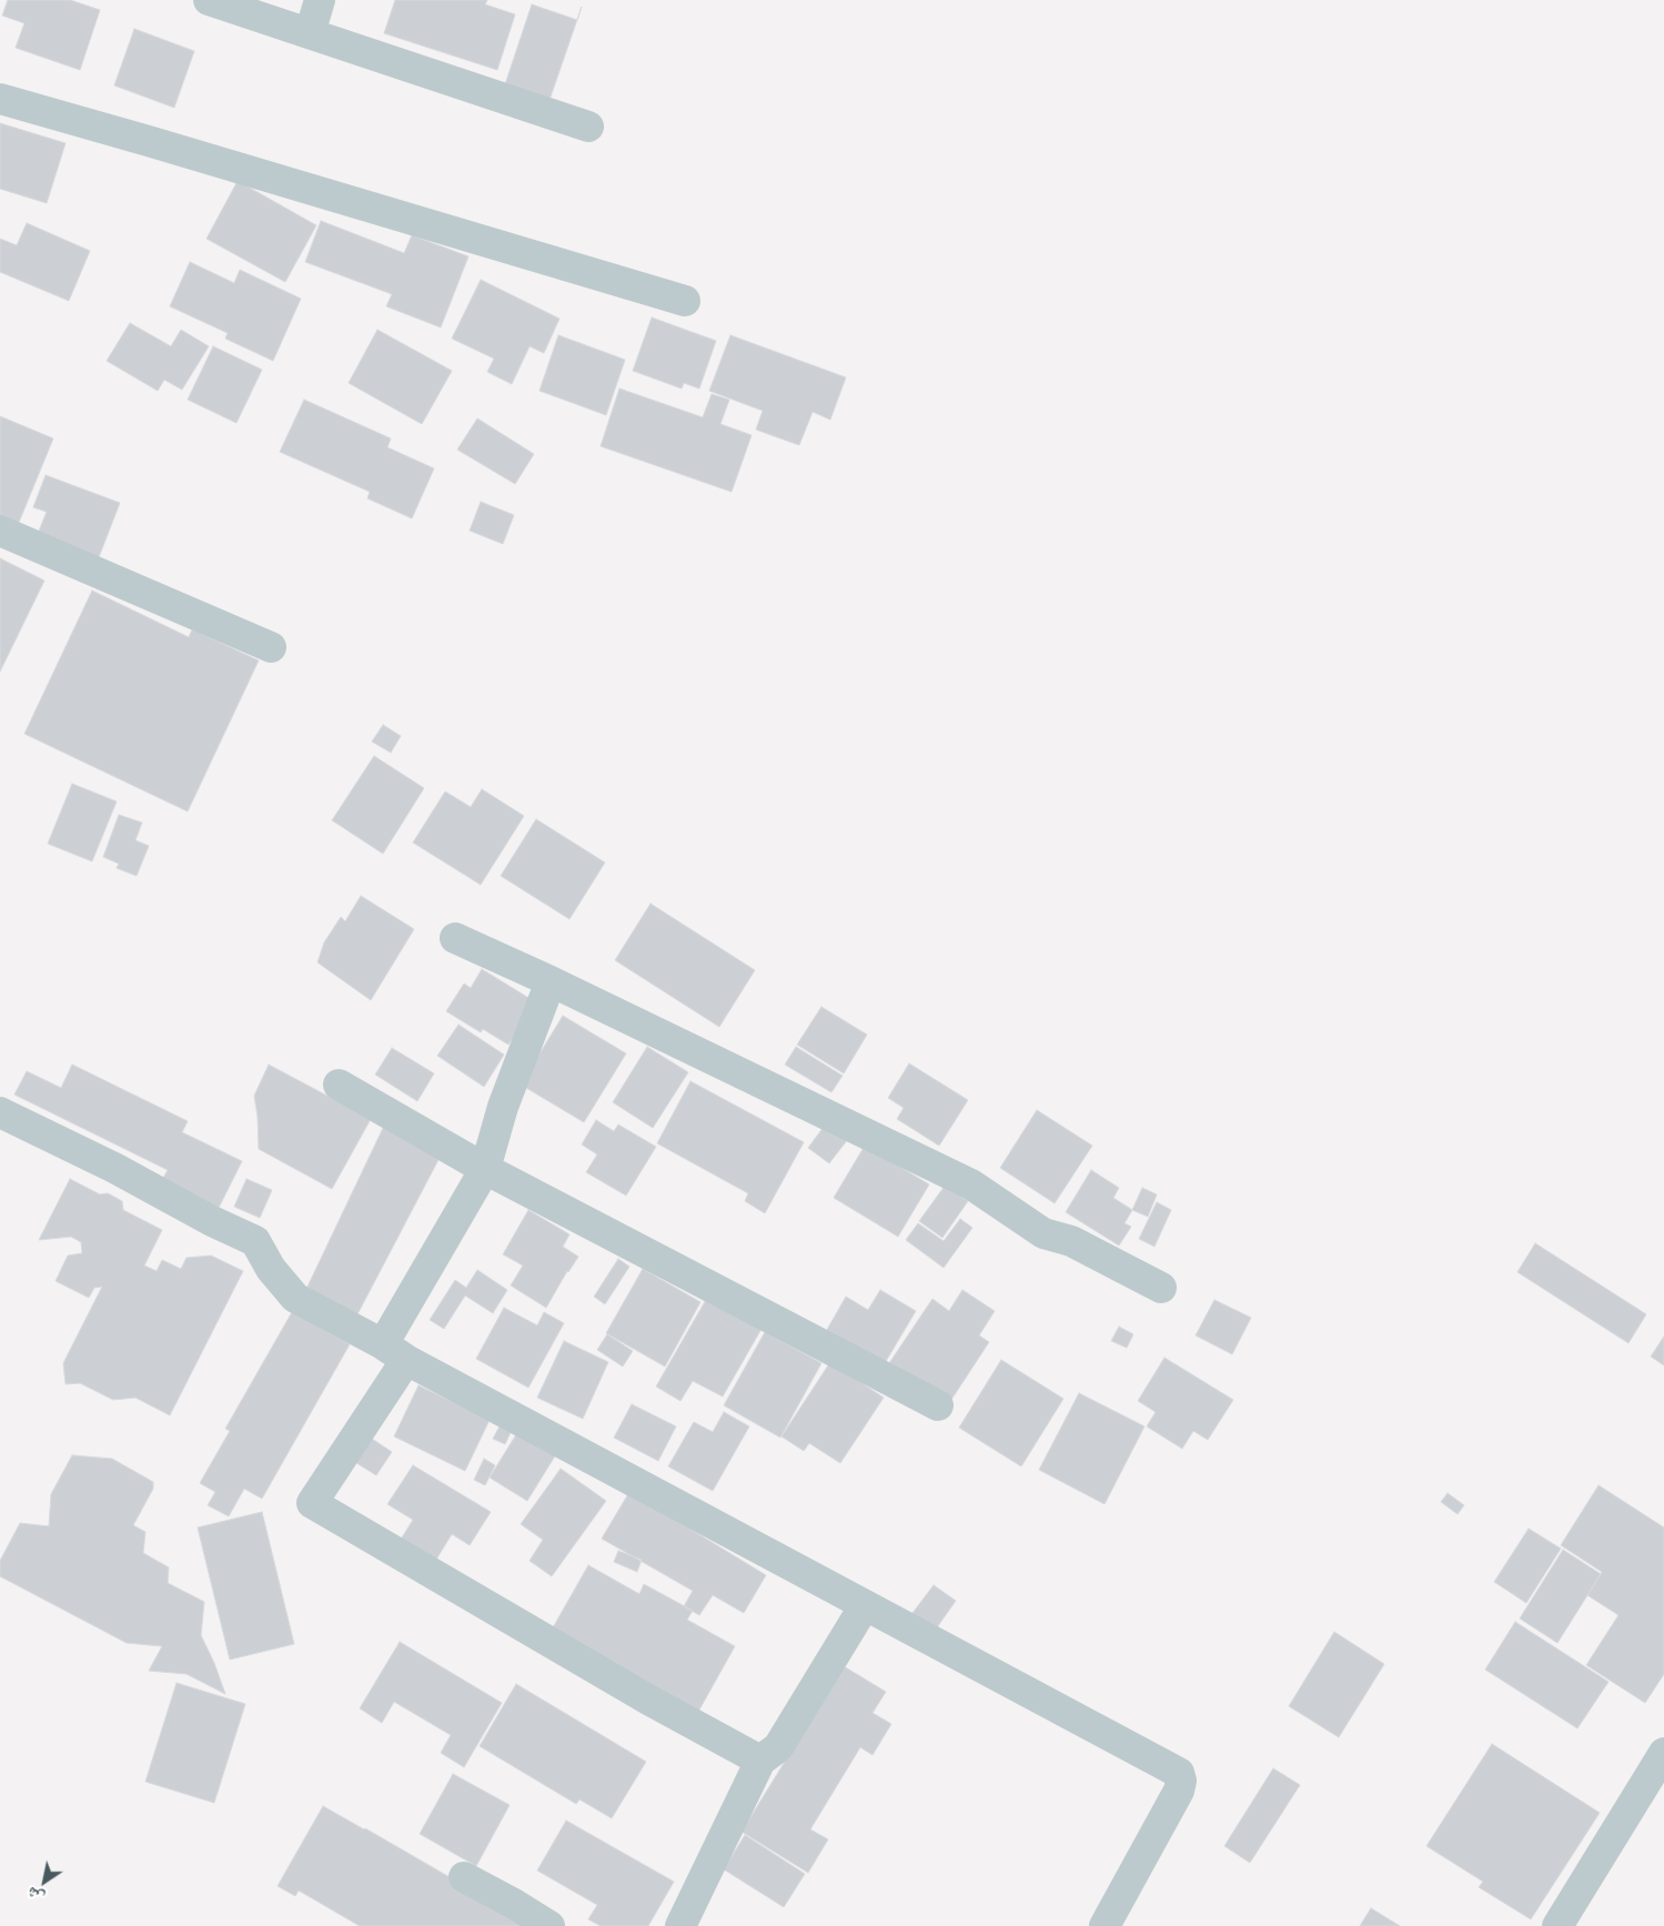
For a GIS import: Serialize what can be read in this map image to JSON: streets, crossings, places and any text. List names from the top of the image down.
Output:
{
  "north": "bottom left"
}
